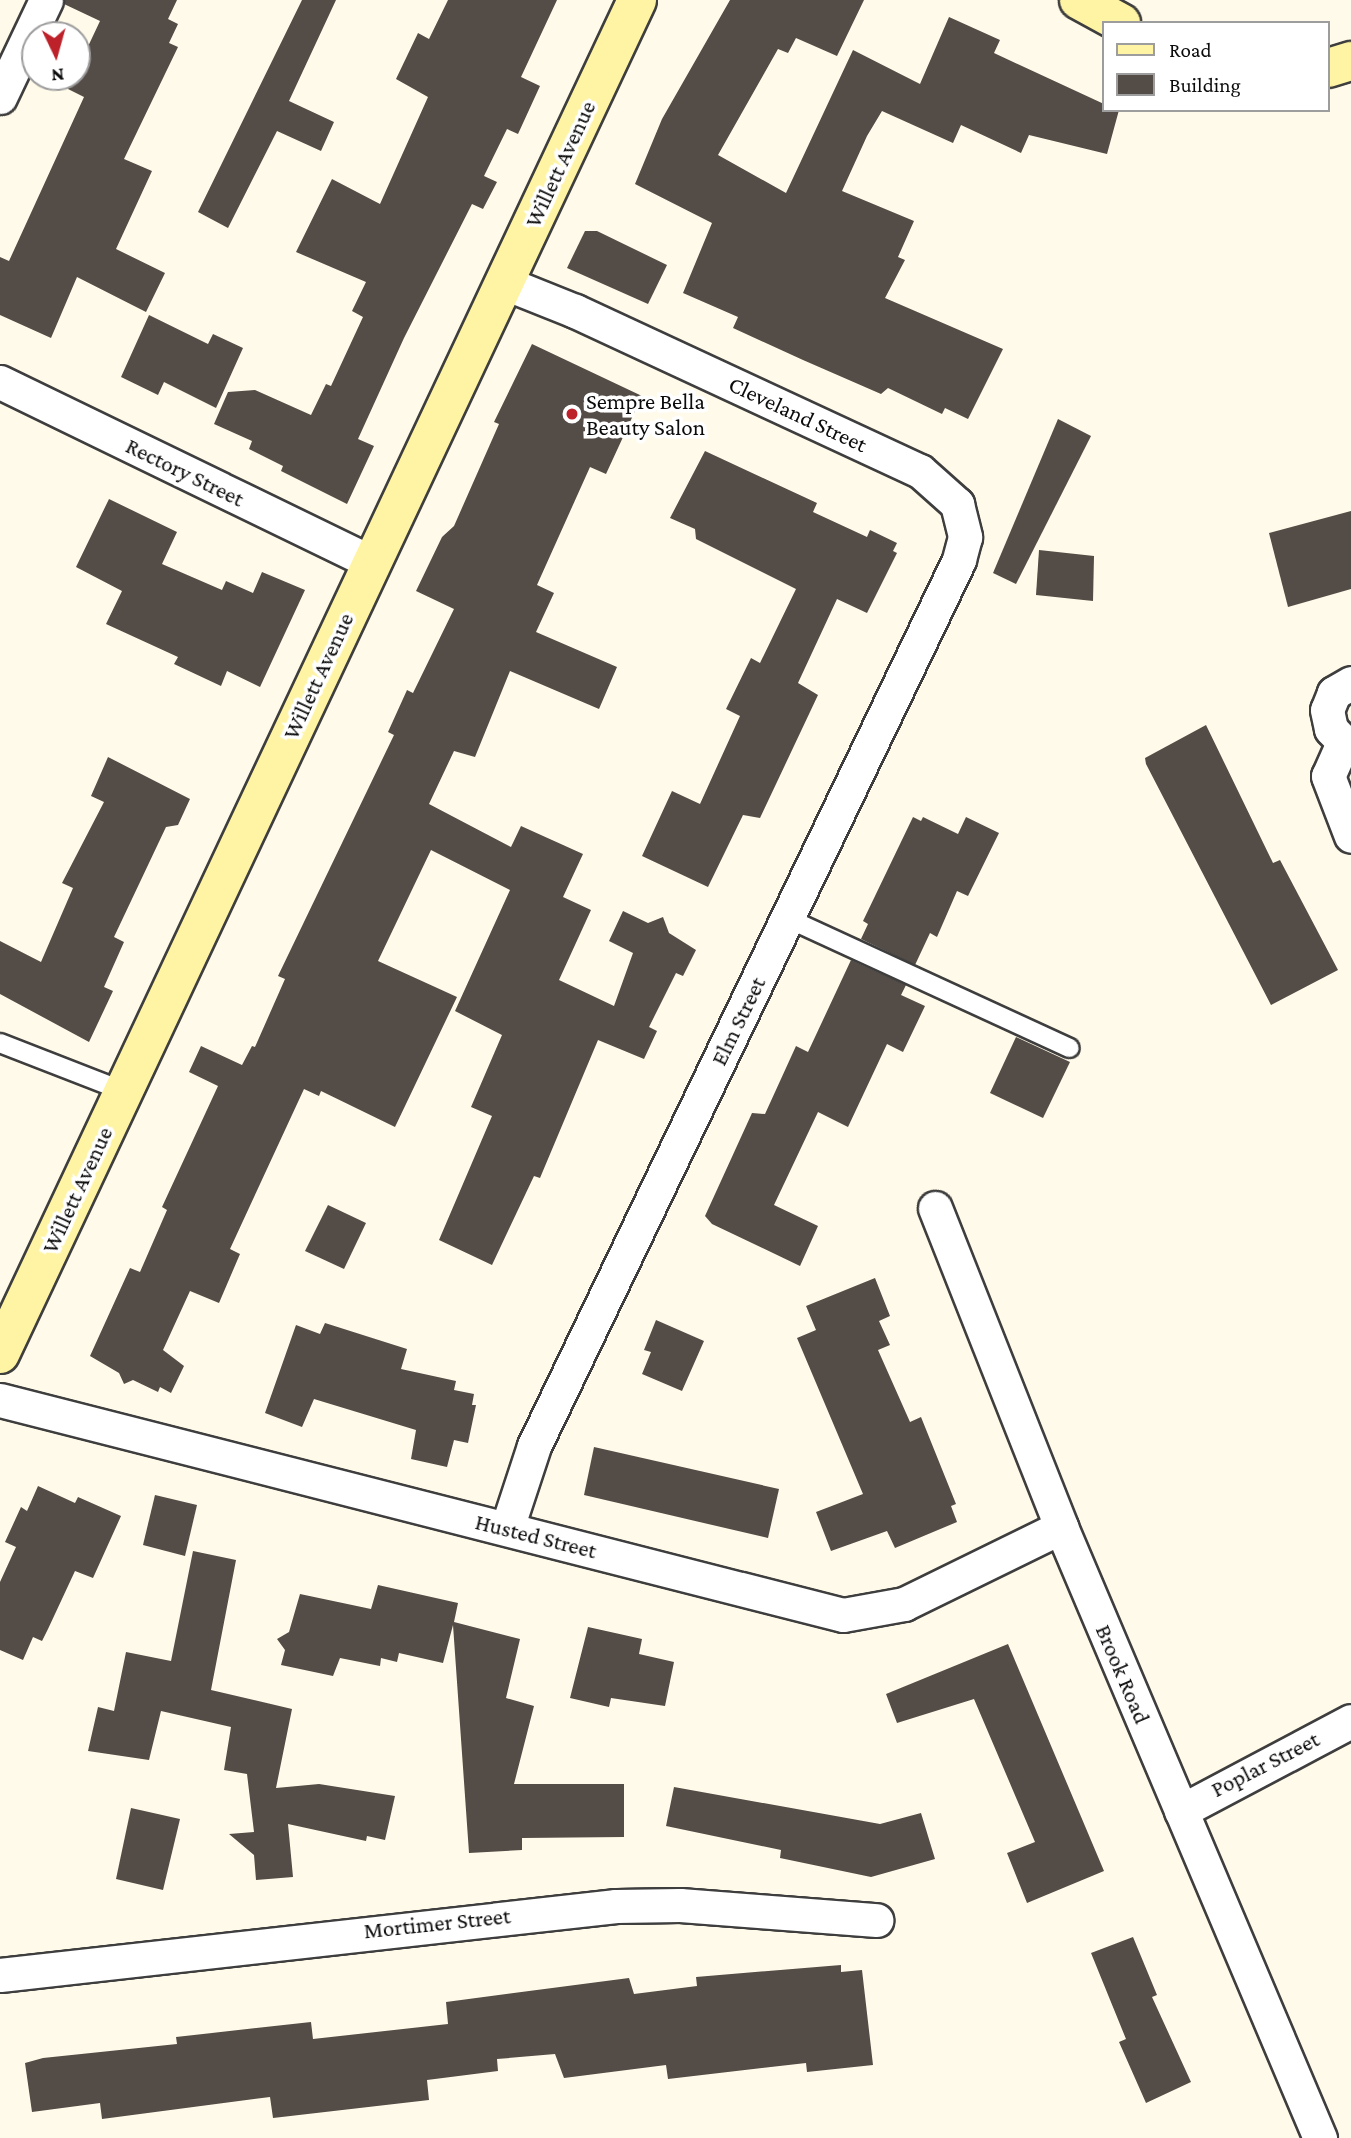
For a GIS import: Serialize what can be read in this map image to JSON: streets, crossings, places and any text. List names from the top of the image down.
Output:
{
  "streets": {
    "street": [
      "Willett Avenue",
      "Cleveland Street",
      "Rectory Street",
      "Elm Street",
      "Husted Street",
      "Brook Road",
      "Poplar Street",
      "Mortimer Street"
    ]
  },
  "crossings": [
    ["Willett Avenue", "Cleveland Street"],
    ["Willett Avenue", "Rectory Street"],
    ["Cleveland Street", "Elm Street"],
    ["Elm Street", "Husted Street"],
    ["Husted Street", "Brook Road"],
    ["Brook Road", "Poplar Street"]
  ],
  "places": ["Sempre Bella Beauty Salon"],
  "legend": ["Road", "Building"],
  "north": "bottom"
}
